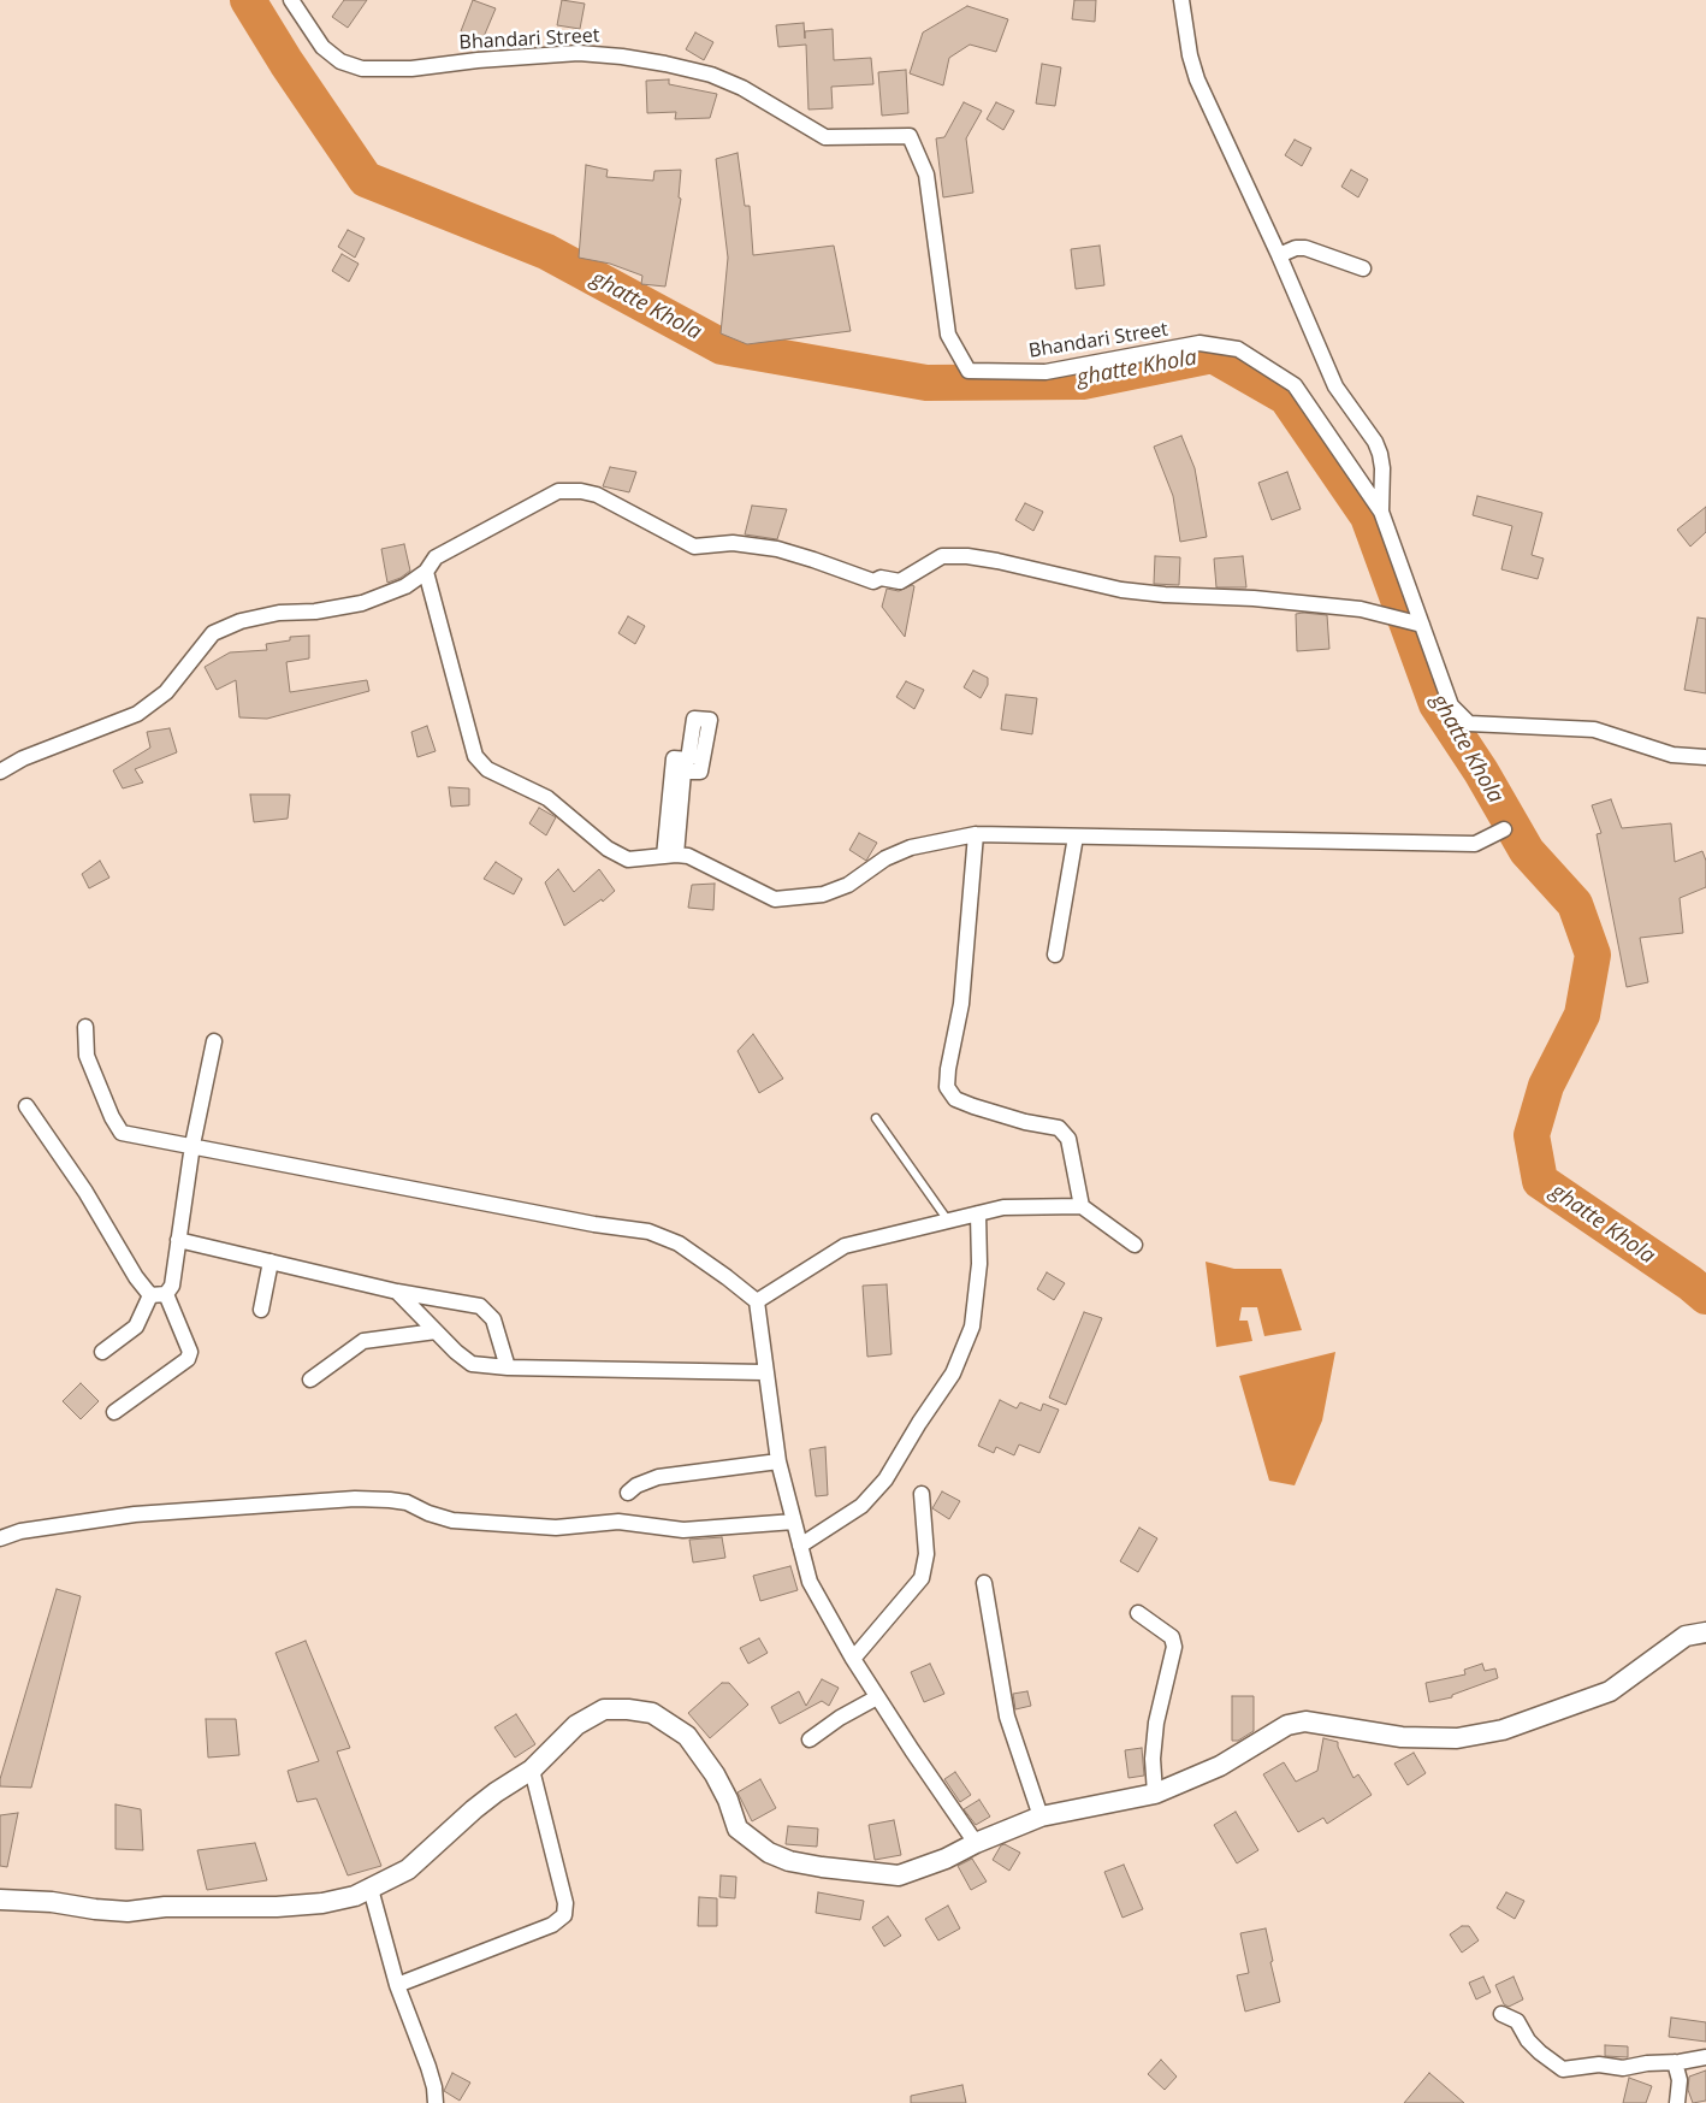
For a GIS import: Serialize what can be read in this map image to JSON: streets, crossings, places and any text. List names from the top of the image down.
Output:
{
  "streets": {
    "street": ["Bhandari Street"]
  },
  "water": ["ghatte Khola"]
}
